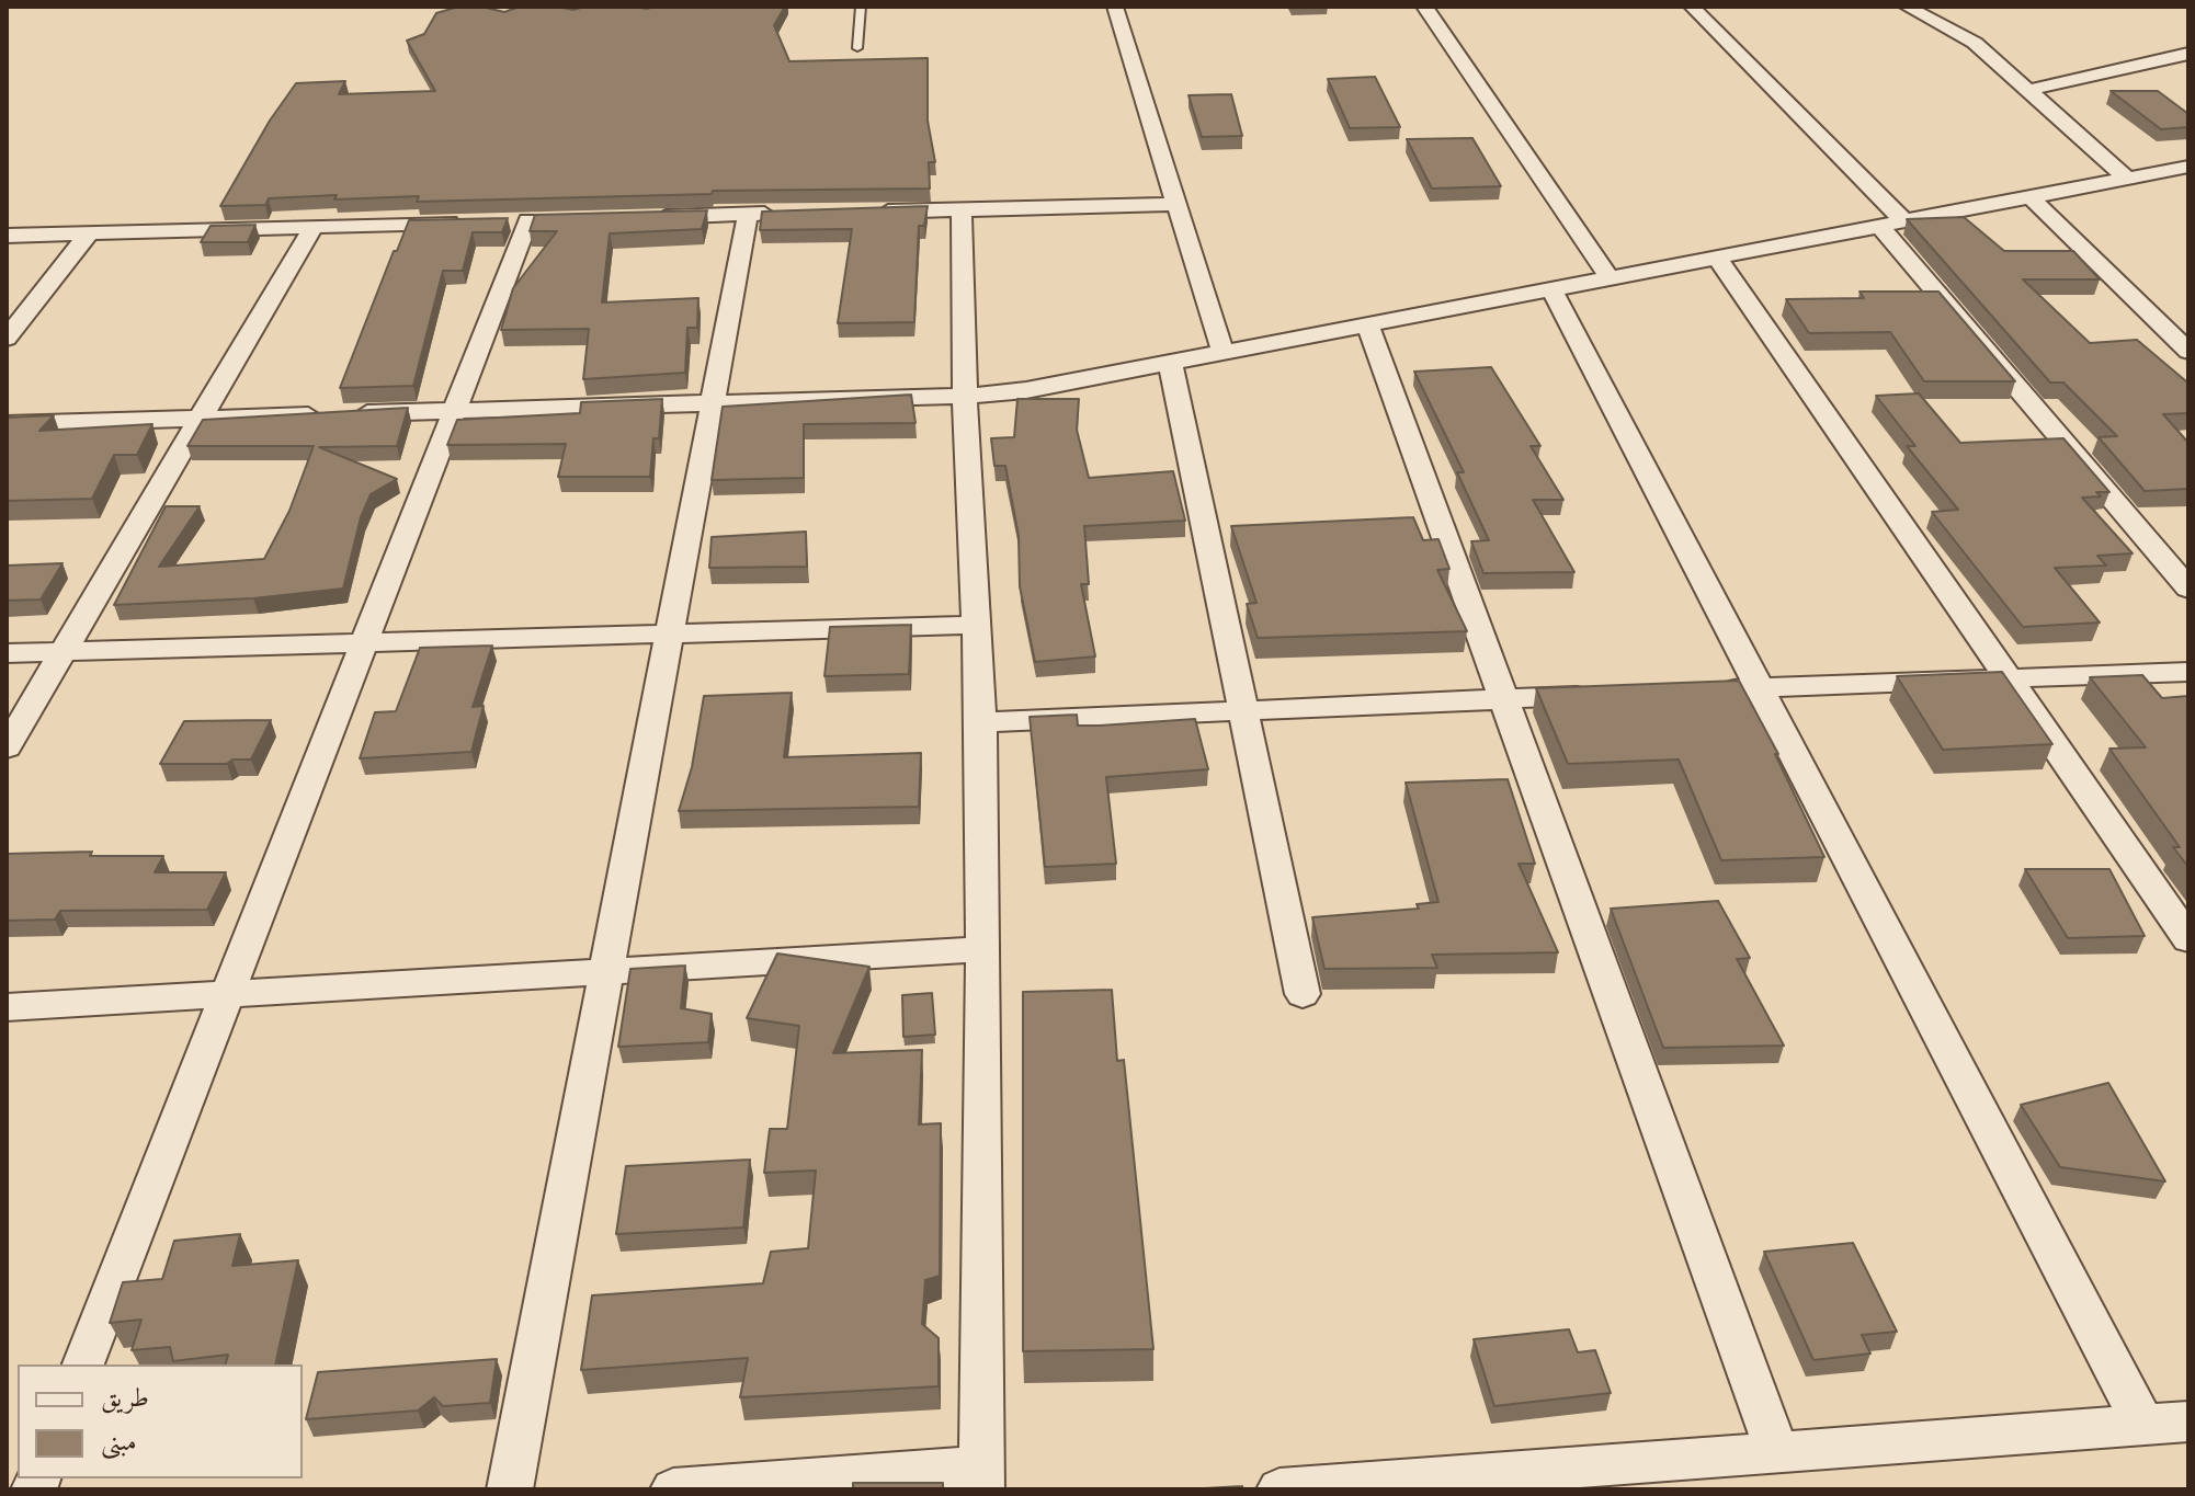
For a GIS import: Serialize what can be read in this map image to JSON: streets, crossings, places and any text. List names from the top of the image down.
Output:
{
  "legend": ["طريق", "مبنى"]
}
